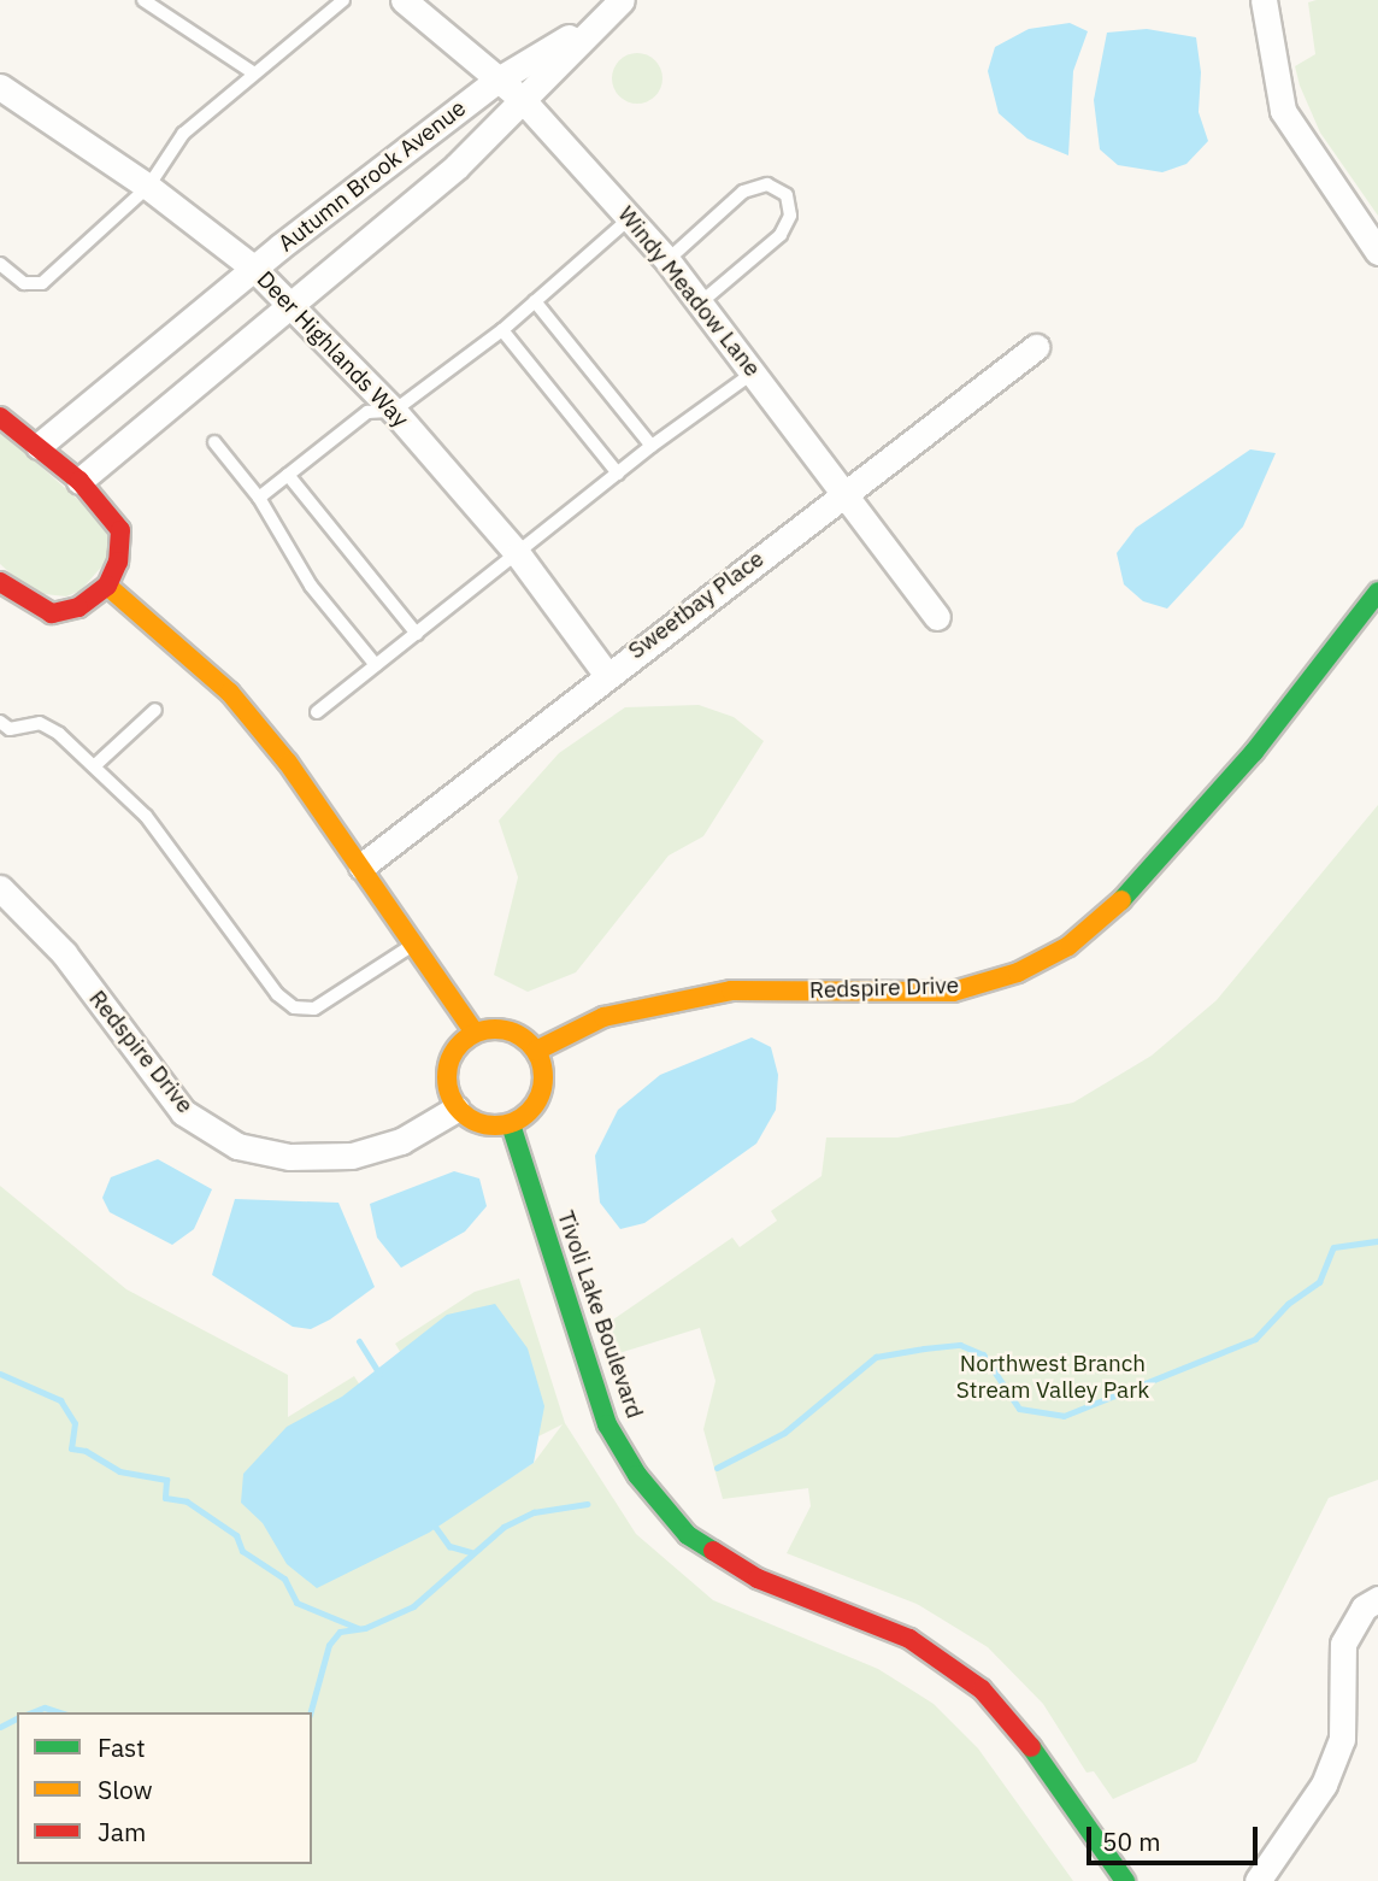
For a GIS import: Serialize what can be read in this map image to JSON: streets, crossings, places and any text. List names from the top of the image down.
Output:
{
  "streets": {
    "street": [
      "Autumn Brook Avenue",
      "Windy Meadow Lane",
      "Deer Highlands Way",
      "Sweetbay Place",
      "Redspire Drive",
      "Tivoli Lake Boulevard"
    ]
  },
  "crossings": [
    ["Autumn Brook Avenue", "Windy Meadow Lane"],
    ["Autumn Brook Avenue", "Deer Highlands Way"],
    ["Windy Meadow Lane", "Sweetbay Place"],
    ["Deer Highlands Way", "Sweetbay Place"],
    ["Redspire Drive", "Tivoli Lake Boulevard"]
  ],
  "parks": ["Northwest Branch Stream Valley Park"],
  "legend": ["Fast", "Slow", "Jam"],
  "scale_bar": "50 m"
}
